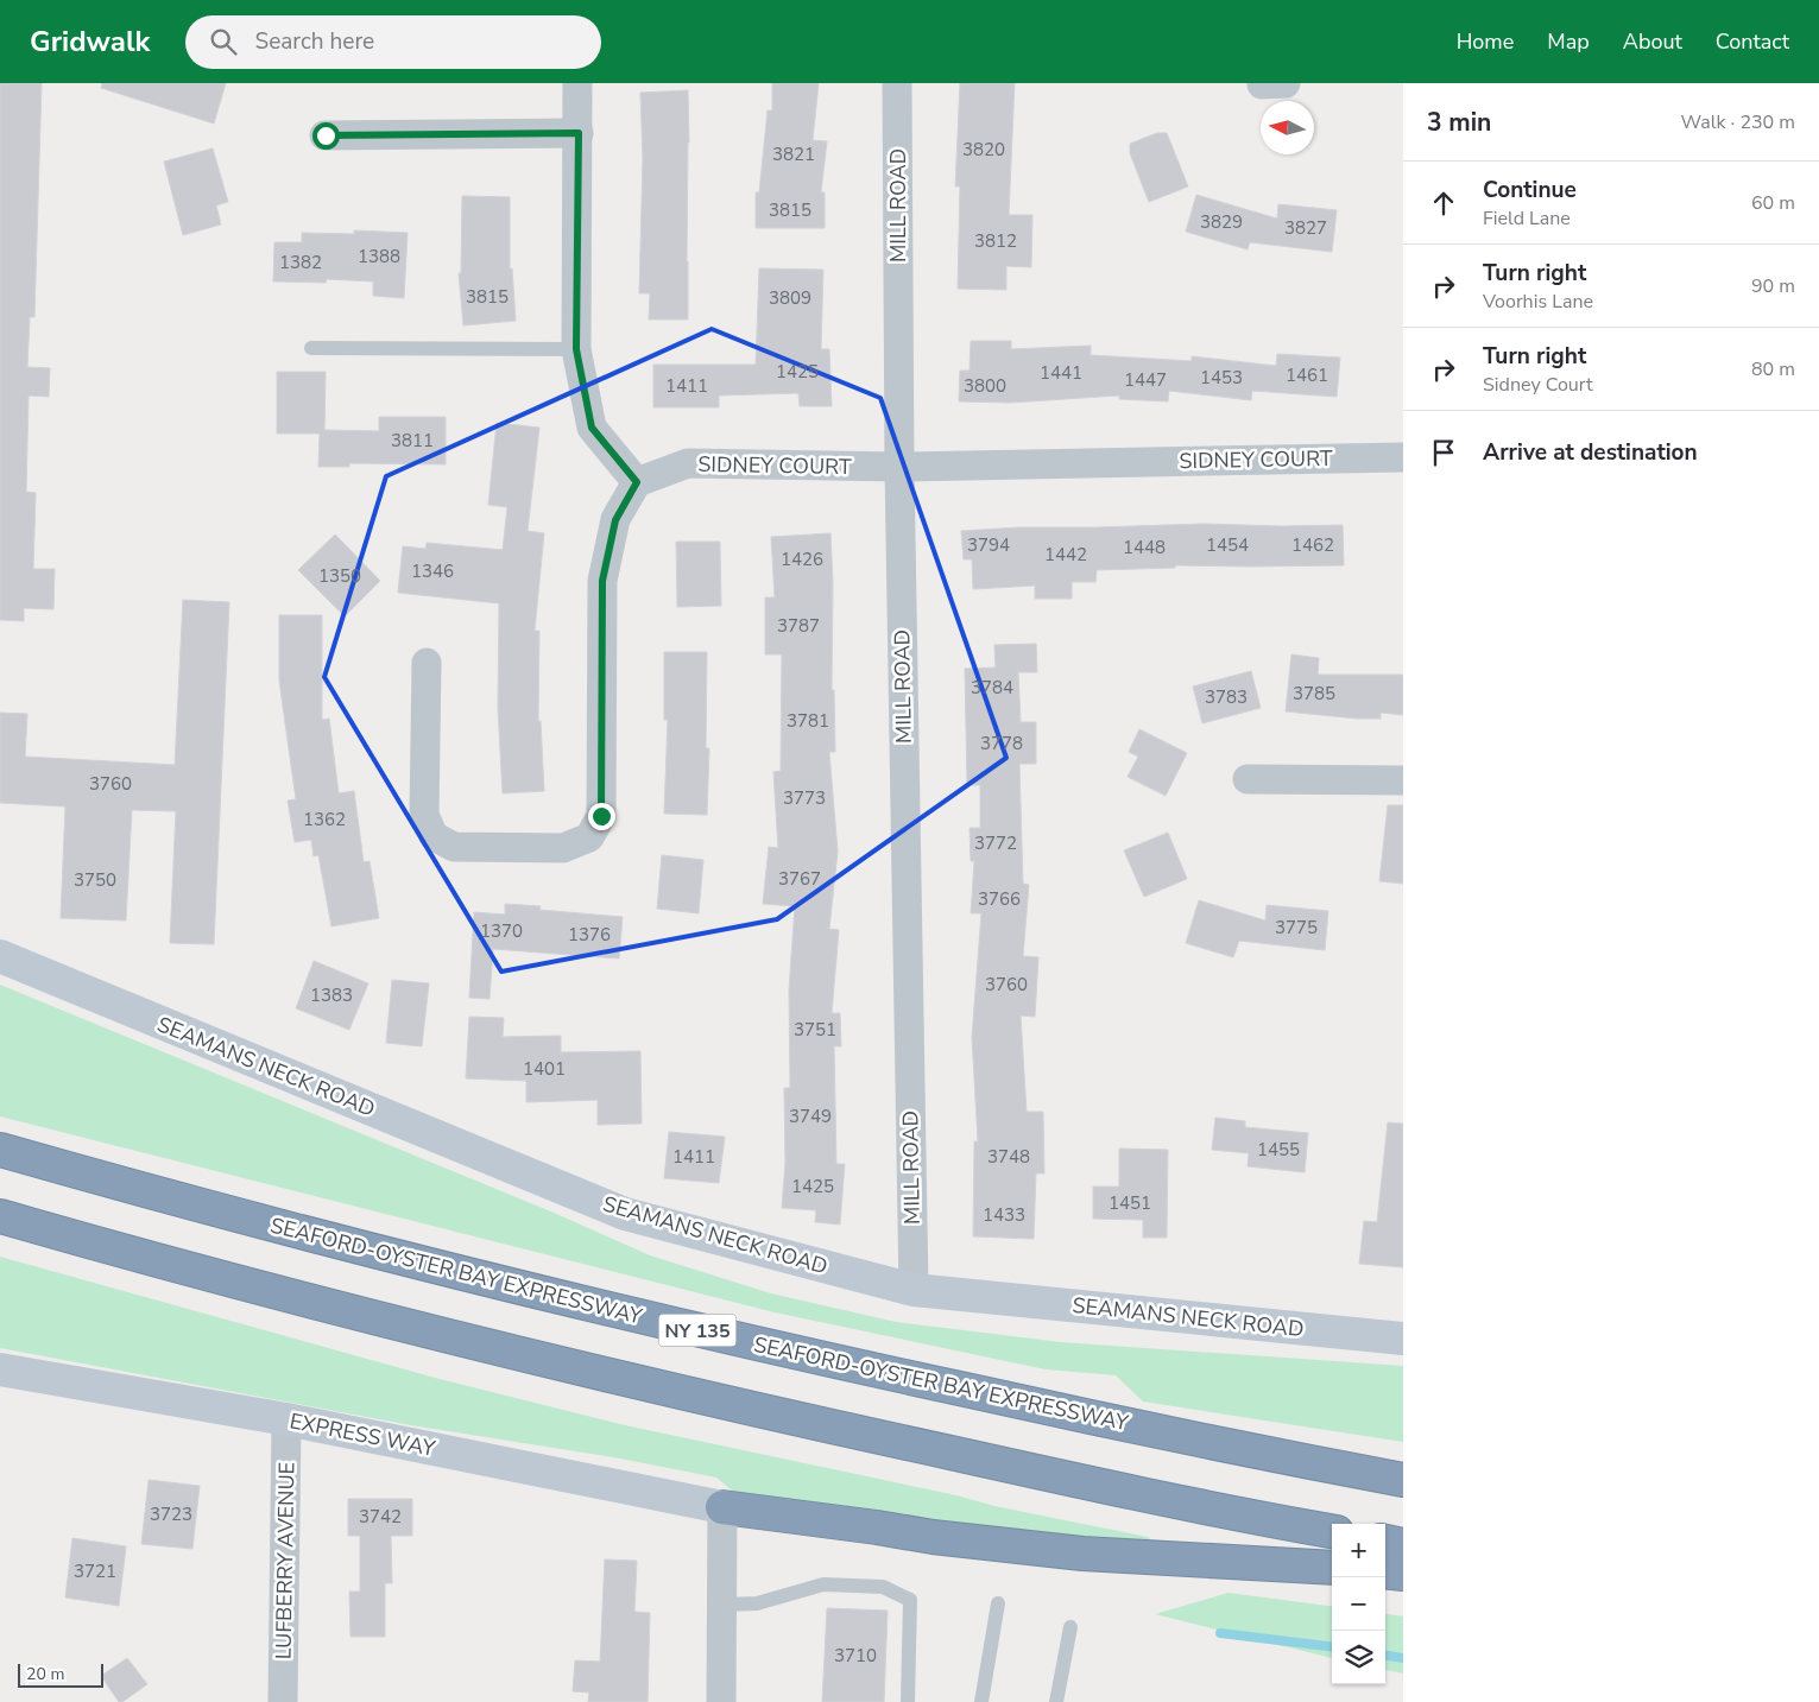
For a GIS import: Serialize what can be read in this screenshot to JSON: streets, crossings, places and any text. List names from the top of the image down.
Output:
{
  "streets": {
    "highway": ["SEAFORD-OYSTER BAY EXPRESSWAY", "NY 135"],
    "street": [
      "MILL ROAD",
      "SIDNEY COURT",
      "SEAMANS NECK ROAD",
      "EXPRESS WAY",
      "LUFBERRY AVENUE"
    ]
  },
  "crossings": [
    ["MILL ROAD", "SIDNEY COURT"],
    ["MILL ROAD", "SEAMANS NECK ROAD"],
    ["EXPRESS WAY", "LUFBERRY AVENUE"]
  ],
  "house_numbers": [
    "3820",
    "3821",
    "3815",
    "3829",
    "3827",
    "3812",
    "1388",
    "1382",
    "3815",
    "3809",
    "1425",
    "1441",
    "1461",
    "1453",
    "1447",
    "1411",
    "3800",
    "3811",
    "3794",
    "1454",
    "1462",
    "1448",
    "1442",
    "1426",
    "1346",
    "1350",
    "3787",
    "3784",
    "3785",
    "3783",
    "3781",
    "3778",
    "3760",
    "3773",
    "1362",
    "3772",
    "3767",
    "3750",
    "3766",
    "3775",
    "1370",
    "1376",
    "3760",
    "1383",
    "3751",
    "1401",
    "3749",
    "1455",
    "1411",
    "3748",
    "1425",
    "1451",
    "1433",
    "3723",
    "3742",
    "3721",
    "3710"
  ],
  "scale_bar": "20 m",
  "north": "left",
  "page": {
    "header": "Gridwalk",
    "search": "Search here",
    "nav": [
      "Home",
      "Map",
      "About",
      "Contact"
    ],
    "heading": ["3 min", "Walk · 230 m"],
    "list": [
      ["Continue", "Field Lane", "60 m"],
      ["Turn right", "Voorhis Lane", "90 m"],
      ["Turn right", "Sidney Court", "80 m"],
      "Arrive at destination"
    ],
    "map_buttons": ["+", "−"],
    "scale": "20 m"
  }
}
